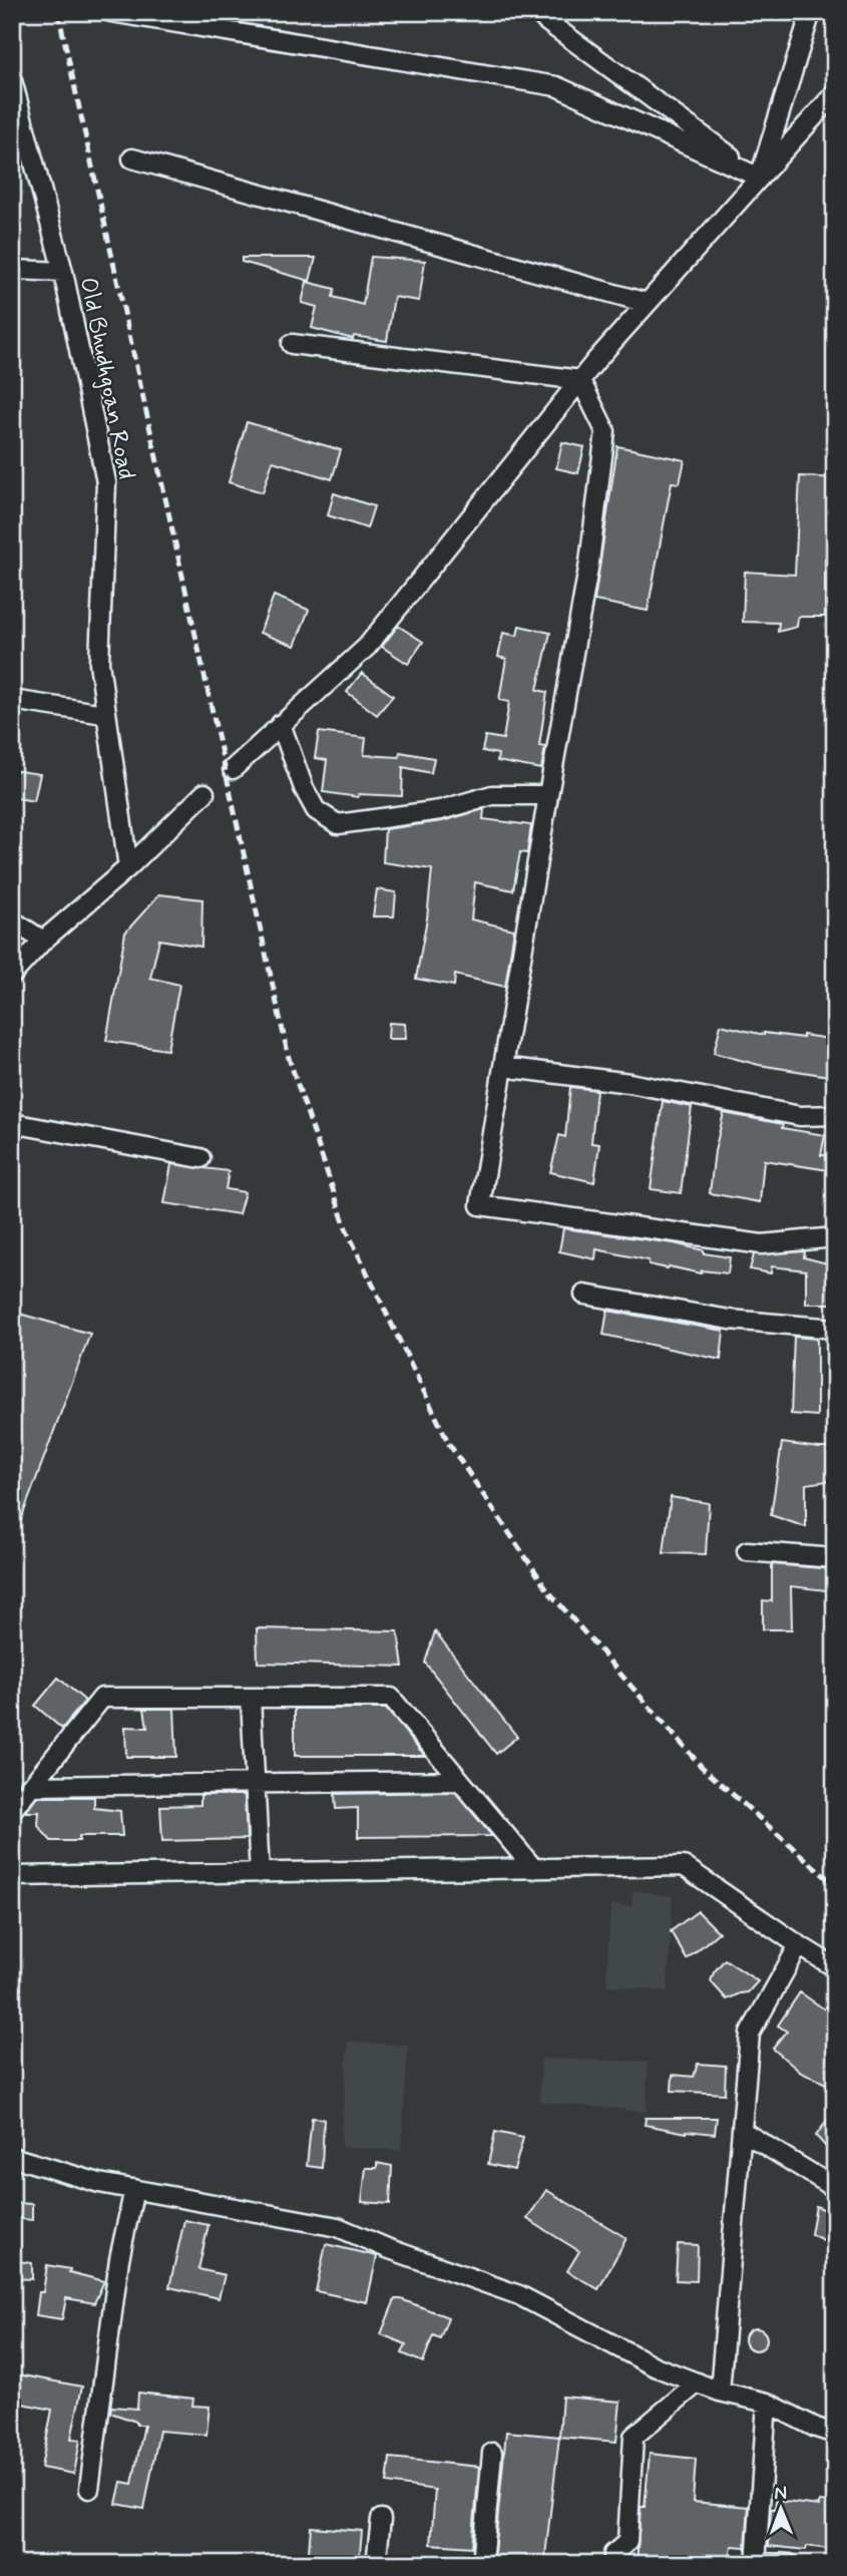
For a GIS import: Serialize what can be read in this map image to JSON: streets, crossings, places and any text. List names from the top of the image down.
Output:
{
  "streets": {
    "street": ["Old Bhudhgoan Road"]
  },
  "north": "top"
}
